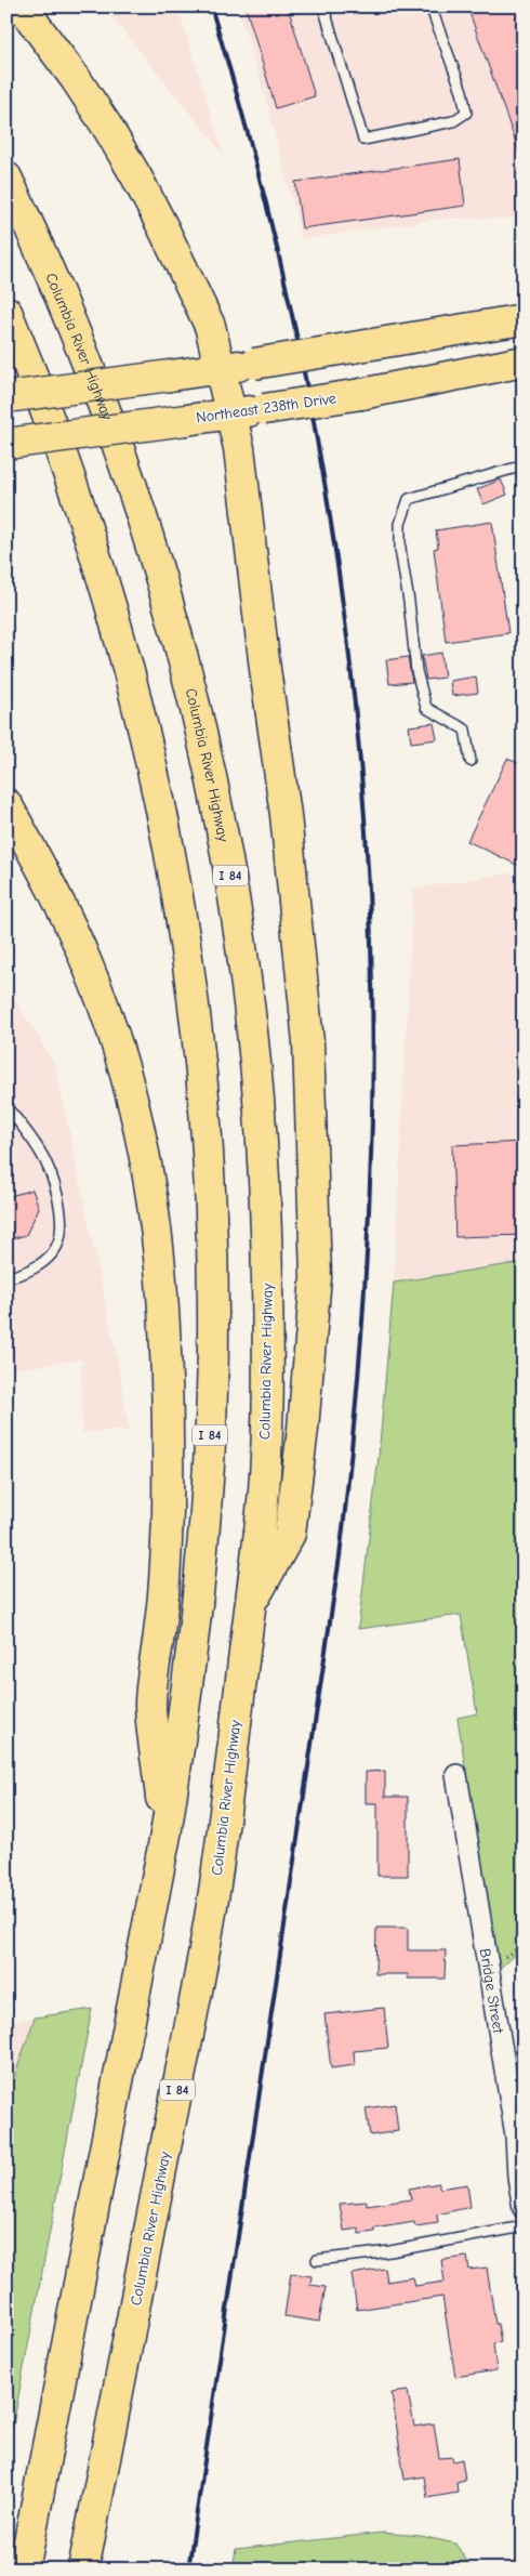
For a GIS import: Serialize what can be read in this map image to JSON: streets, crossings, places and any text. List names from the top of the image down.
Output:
{
  "streets": {
    "highway": ["Columbia River Highway", "Northeast 238th Drive", "I 84"],
    "street": ["Bridge Street"]
  }
}
